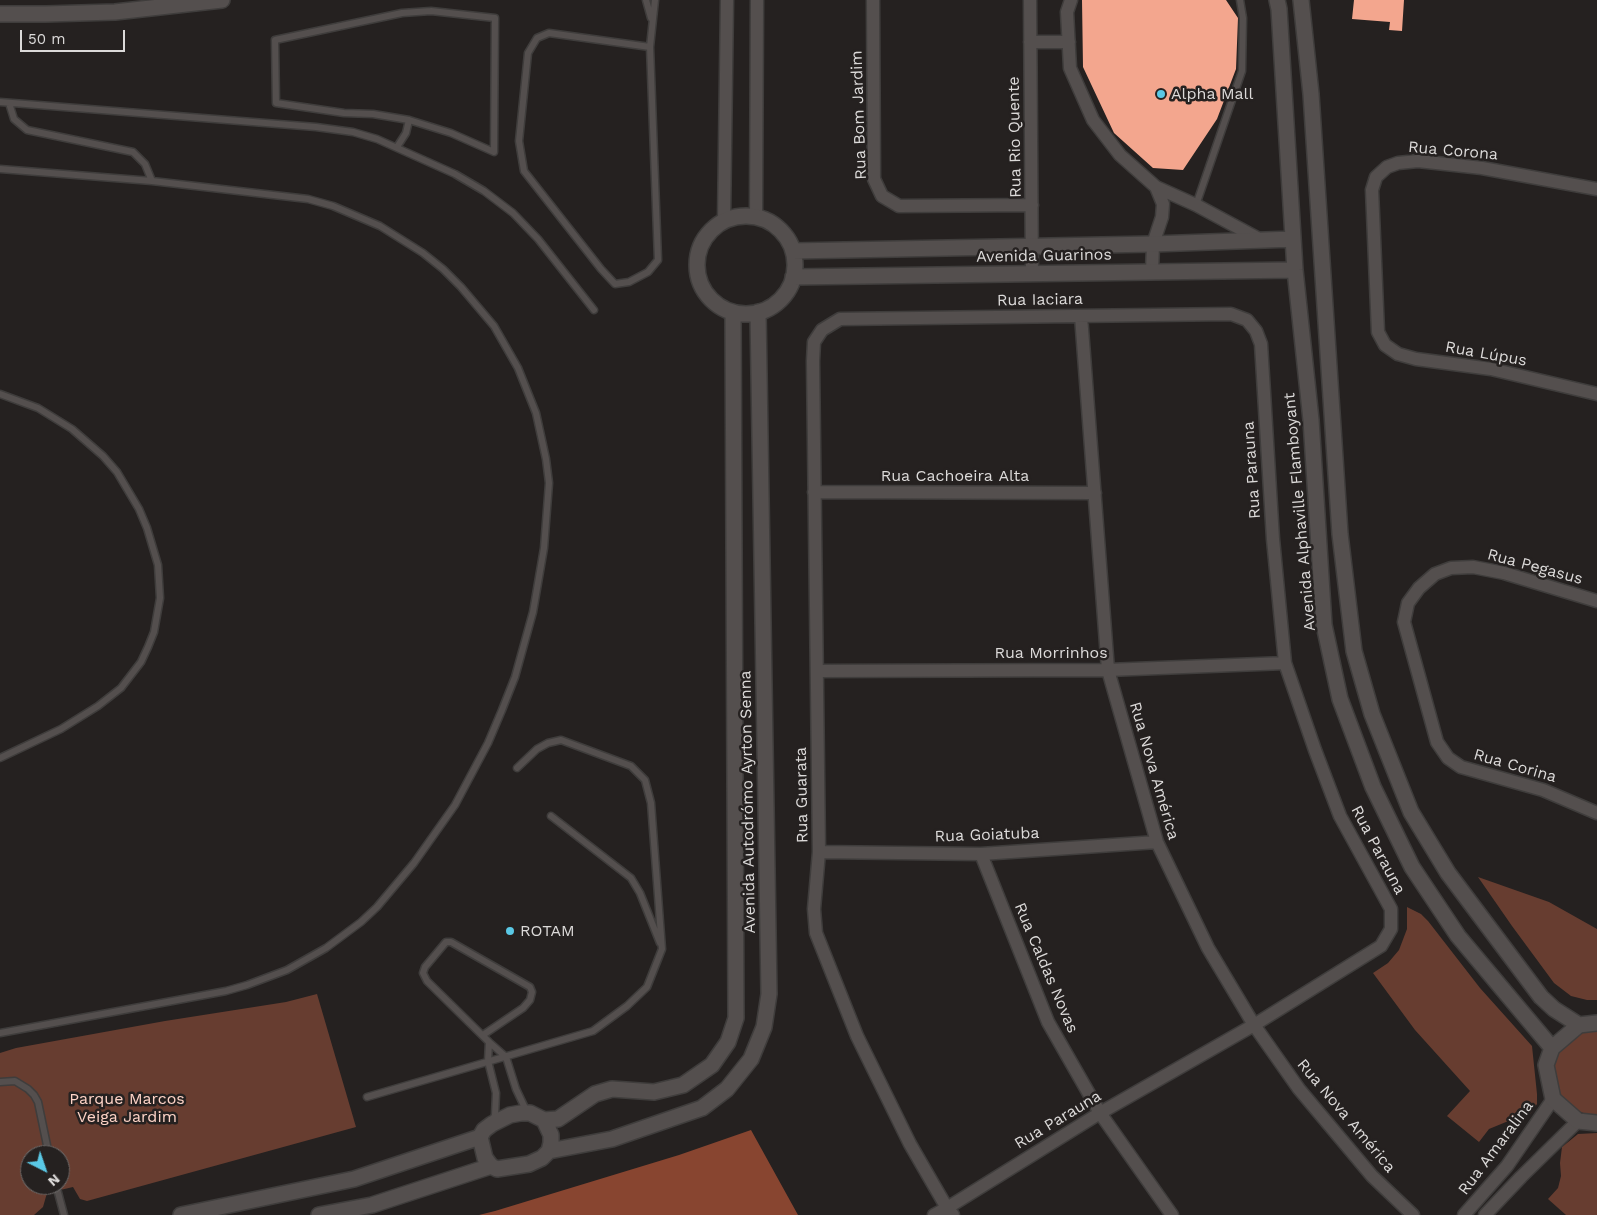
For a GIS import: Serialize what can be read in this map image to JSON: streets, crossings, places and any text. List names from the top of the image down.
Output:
{
  "streets": {
    "street": [
      "Rua Bom Jardim",
      "Rua Rio Quente",
      "Rua Corona",
      "Avenida Guarinos",
      "Rua Iaciara",
      "Rua Lúpus",
      "Rua Parauna",
      "Rua Cachoeira Alta",
      "Avenida Alphaville Flamboyant",
      "Rua Pegasus",
      "Rua Morrinhos",
      "Rua Corina",
      "Rua Nova América",
      "Rua Guarata",
      "Avenida Autodrómo Ayrton Senna",
      "Rua Goiatuba",
      "Rua Caldas Novas",
      "Rua Amaralina"
    ]
  },
  "crossings": [
    ["Rua Bom Jardim", "Rua Rio Quente"],
    ["Rua Rio Quente", "Avenida Guarinos"],
    ["Rua Corona", "Rua Lúpus"],
    ["Avenida Guarinos", "Avenida Alphaville Flamboyant"],
    ["Avenida Guarinos", "Avenida Autodrómo Ayrton Senna"],
    ["Rua Iaciara", "Rua Parauna"],
    ["Rua Iaciara", "Rua Nova América"],
    ["Rua Iaciara", "Rua Guarata"],
    ["Rua Parauna", "Rua Morrinhos"],
    ["Rua Parauna", "Rua Nova América"],
    ["Rua Parauna", "Rua Guarata"],
    ["Rua Parauna", "Rua Caldas Novas"],
    ["Rua Cachoeira Alta", "Rua Nova América"],
    ["Rua Cachoeira Alta", "Rua Guarata"],
    ["Rua Pegasus", "Rua Corina"],
    ["Rua Morrinhos", "Rua Nova América"],
    ["Rua Morrinhos", "Rua Guarata"],
    ["Rua Nova América", "Rua Goiatuba"],
    ["Rua Guarata", "Rua Goiatuba"],
    ["Rua Goiatuba", "Rua Caldas Novas"]
  ],
  "parks": ["Parque Marcos Veiga Jardim"],
  "places": ["Alpha Mall", "ROTAM"],
  "scale_bar": "50 m",
  "north": "bottom right"
}
